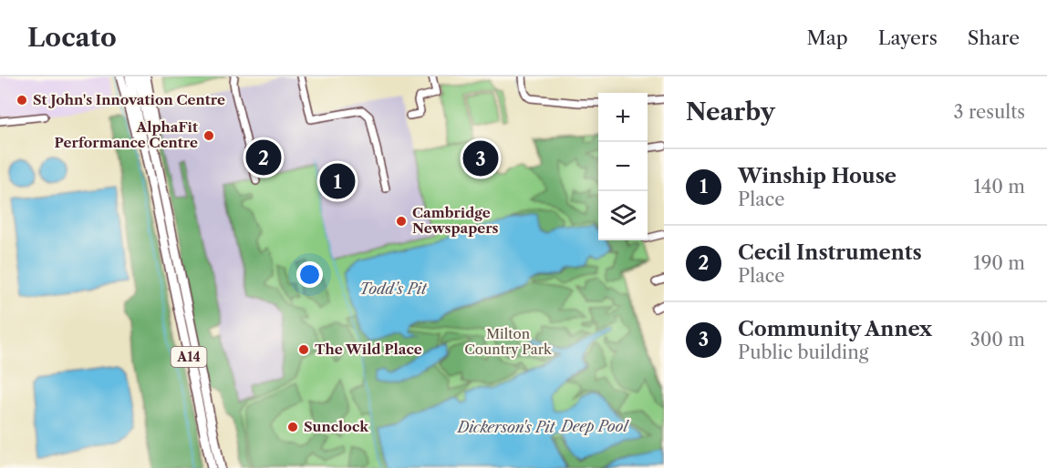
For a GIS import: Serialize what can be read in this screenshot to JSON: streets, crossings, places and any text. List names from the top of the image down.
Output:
{
  "streets": {
    "highway": ["A14"]
  },
  "water": ["Todd's Pit", "Deep Pool", "Dickerson's Pit"],
  "parks": ["Milton Country Park"],
  "places": [
    "St John's Innovation Centre",
    "AlphaFit Performance Centre",
    "Cambridge Newspapers",
    "The Wild Place",
    "Sunclock"
  ],
  "page": {
    "header": "Locato",
    "nav": ["Map", "Layers", "Share"],
    "heading": ["Nearby", "3 results"],
    "map_buttons": ["+", "−"],
    "pins": ["2", "3", "1"],
    "list": [
      {
        "mark": "1",
        "name": "Winship House",
        "note": "Place",
        "value": "140 m"
      },
      {
        "mark": "2",
        "name": "Cecil Instruments",
        "note": "Place",
        "value": "190 m"
      },
      {
        "mark": "3",
        "name": "Community Annex",
        "note": "Public building",
        "value": "300 m"
      }
    ]
  }
}
